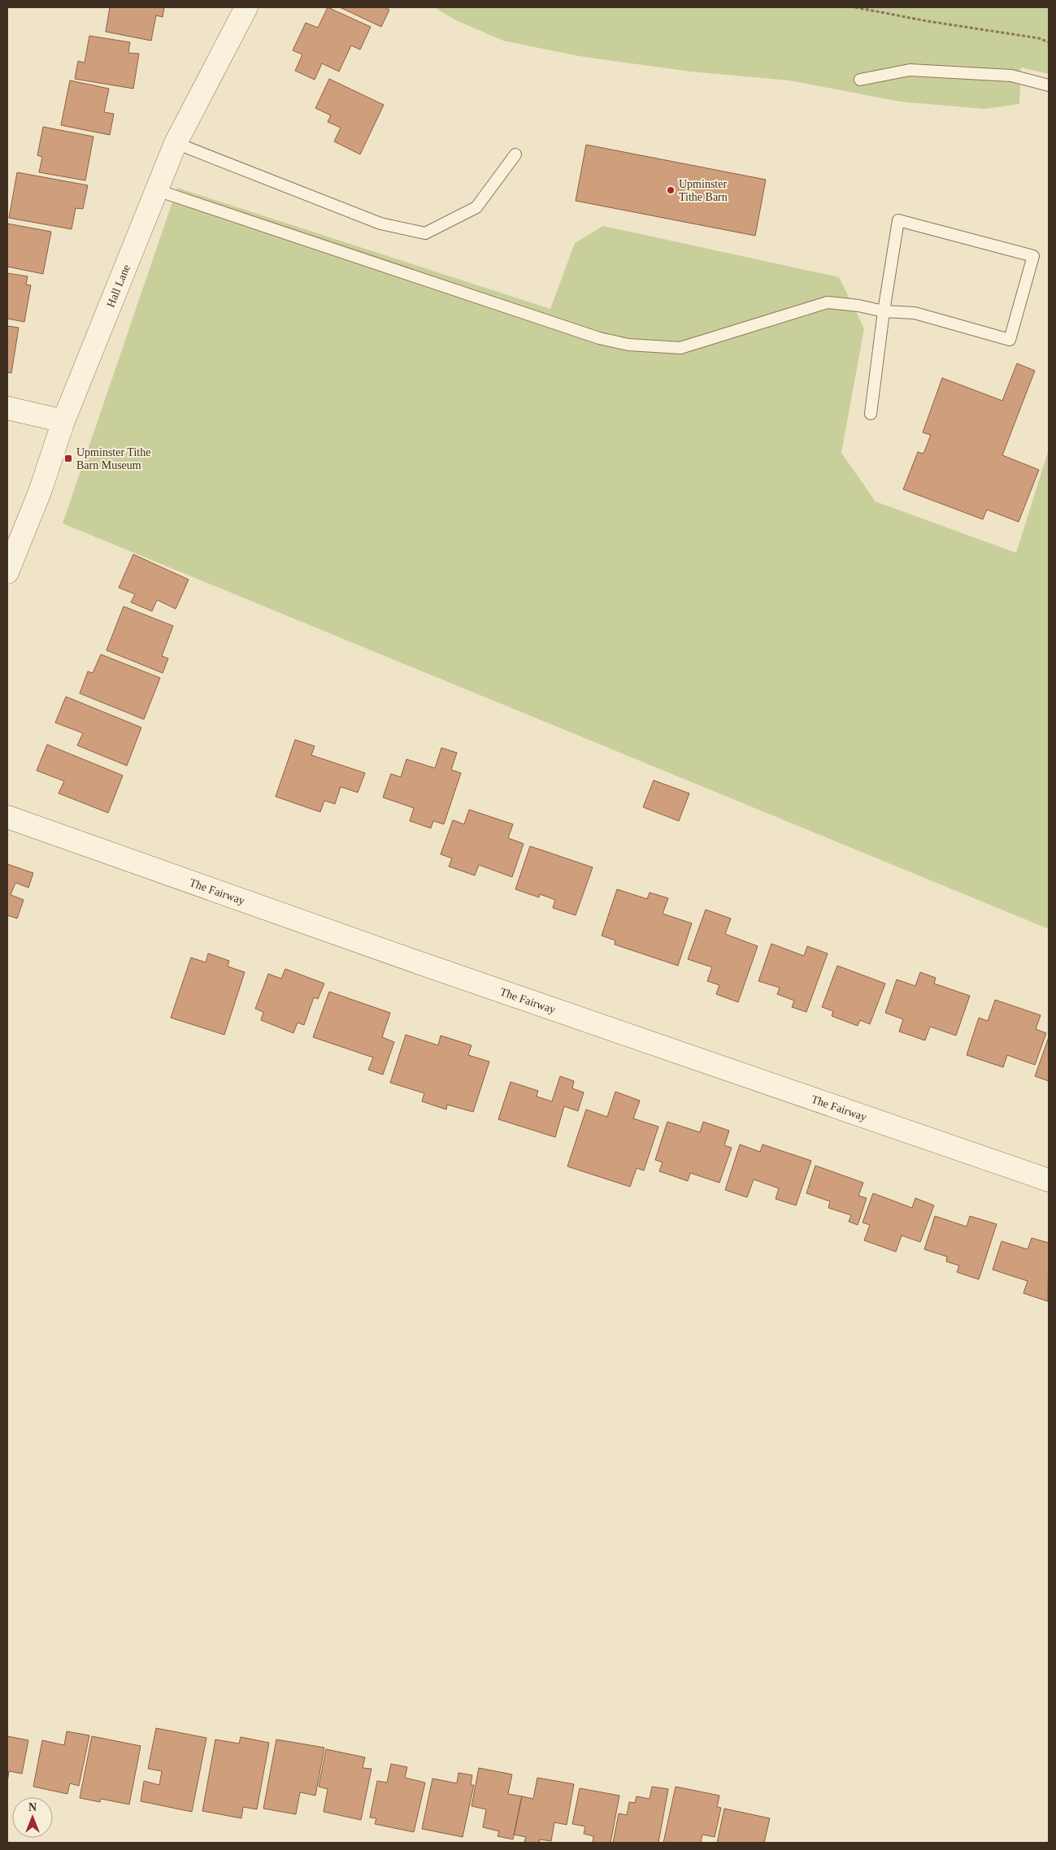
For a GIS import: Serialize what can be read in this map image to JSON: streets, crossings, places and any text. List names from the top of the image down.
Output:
{
  "streets": {
    "street": ["Hall Lane", "The Fairway"]
  },
  "places": {
    "other": ["Upminster Tithe Barn"],
    "transit": ["Upminster Tithe Barn Museum"]
  },
  "north": "top"
}
